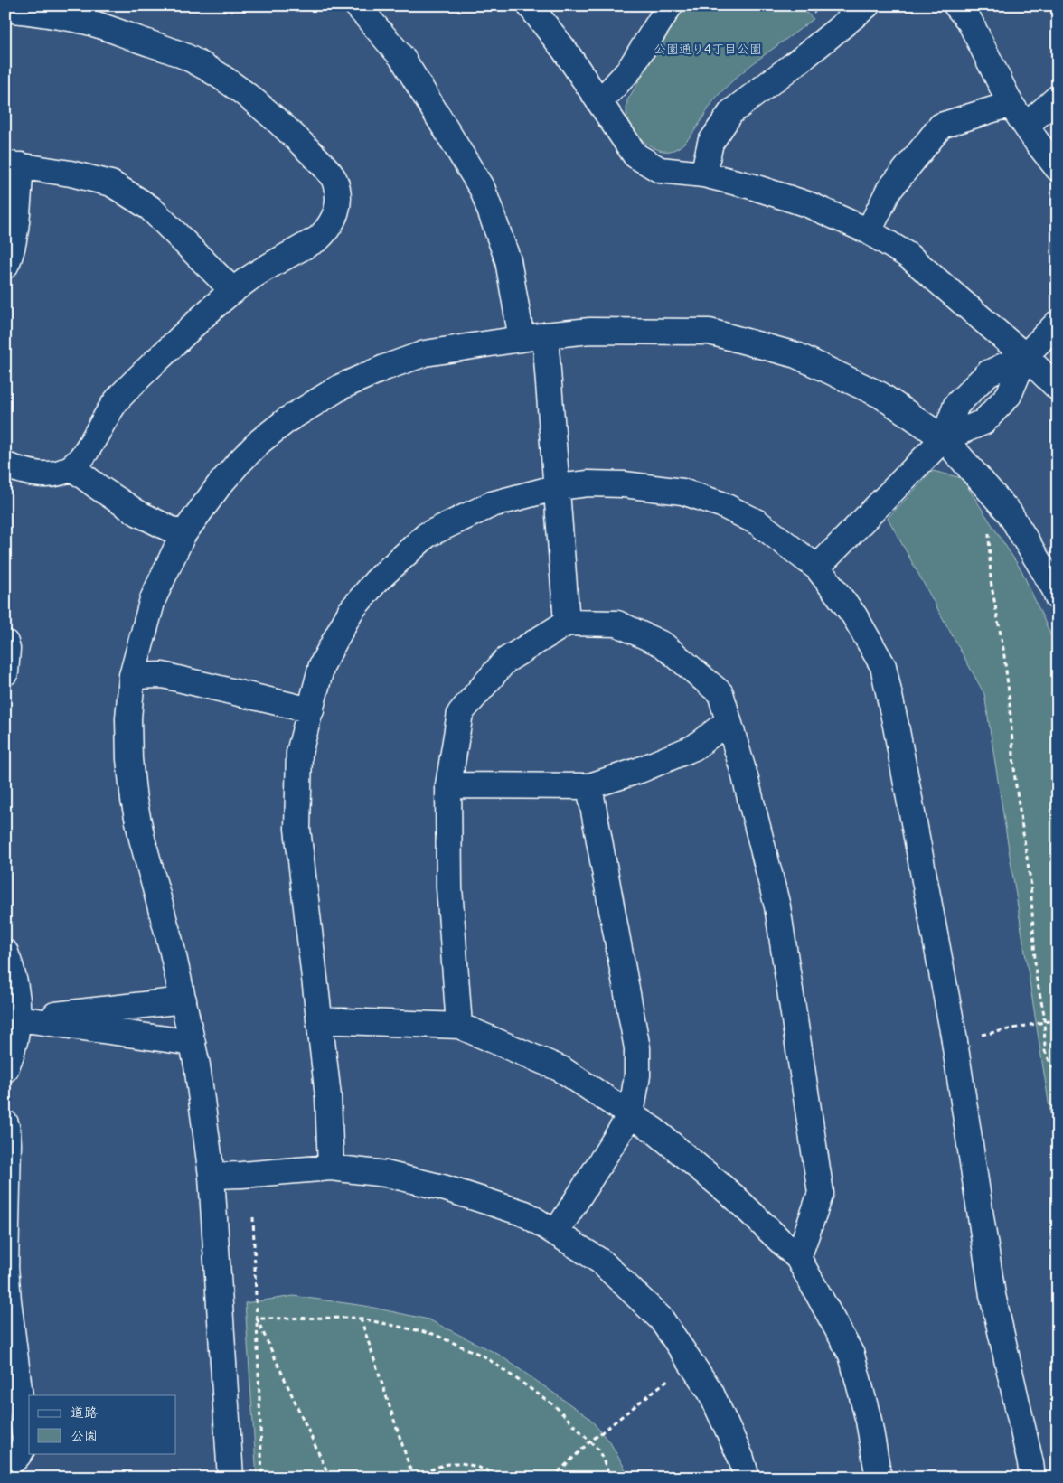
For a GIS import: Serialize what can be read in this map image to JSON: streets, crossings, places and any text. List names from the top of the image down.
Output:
{
  "parks": ["公園通り4丁目公園"],
  "legend": ["道路", "公園"]
}
